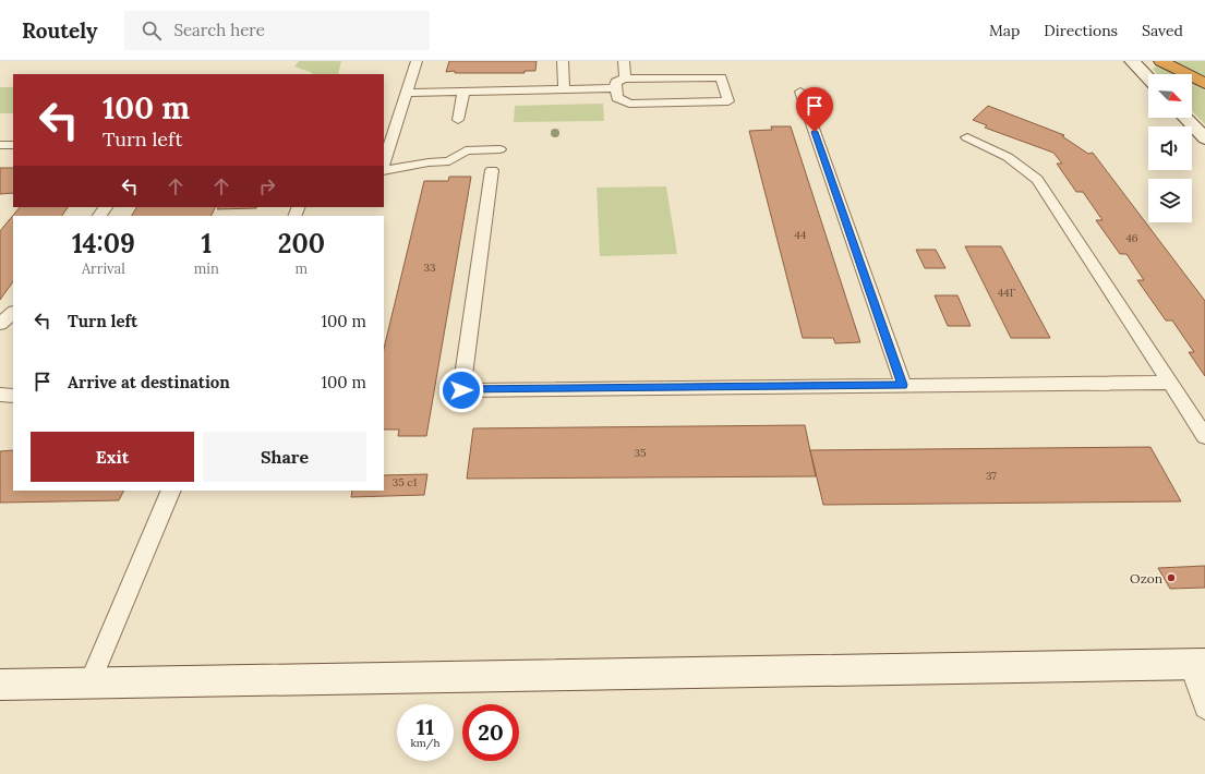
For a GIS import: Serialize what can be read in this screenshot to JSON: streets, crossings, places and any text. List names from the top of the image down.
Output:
{
  "places": ["Ozon"],
  "house_numbers": [
    "44",
    "46",
    "33",
    "44Г",
    "35",
    "37",
    "35 с1"
  ],
  "north": "bottom right",
  "page": {
    "header": "Routely",
    "search": "Search here",
    "nav": ["Map", "Directions", "Saved"],
    "turn": ["100 m", "Turn left"],
    "eta": [
      "14:09",
      "Arrival",
      "1",
      "min",
      "200",
      "m"
    ],
    "list": [
      {
        "name": "Turn left",
        "value": "100 m"
      },
      {
        "name": "Arrive at destination",
        "value": "100 m"
      }
    ],
    "buttons": ["Exit", "Share"],
    "speed": "11 km/h",
    "limit": "20"
  }
}
